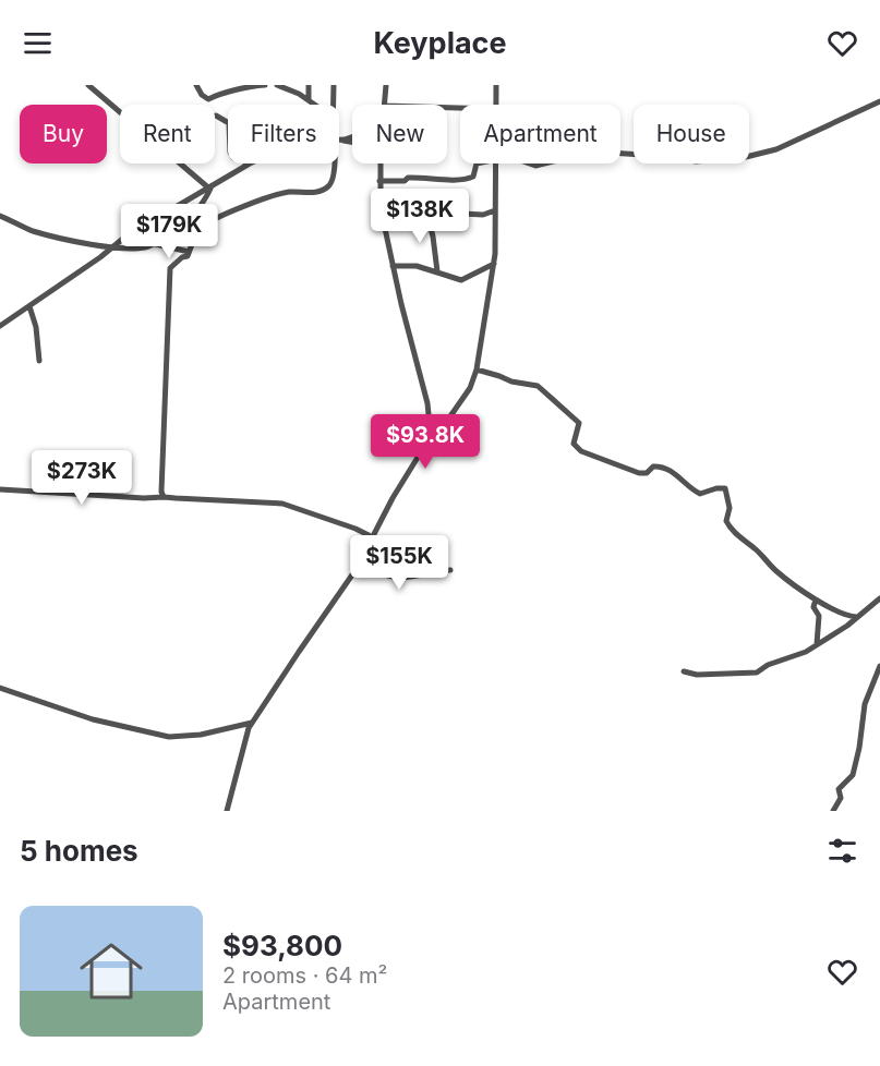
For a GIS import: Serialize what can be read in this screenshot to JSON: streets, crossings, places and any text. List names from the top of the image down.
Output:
{
  "page": {
    "header": "Keyplace",
    "chip": [
      "Buy",
      "Rent",
      "Filters",
      "New",
      "Apartment",
      "House"
    ],
    "price": [
      "$138K",
      "$179K",
      "$93.8K",
      "$273K",
      "$155K"
    ],
    "heading": "5 homes",
    "list": [
      {
        "name": "$93,800",
        "note": "2 rooms · 64 m² · Apartment"
      }
    ]
  }
}
